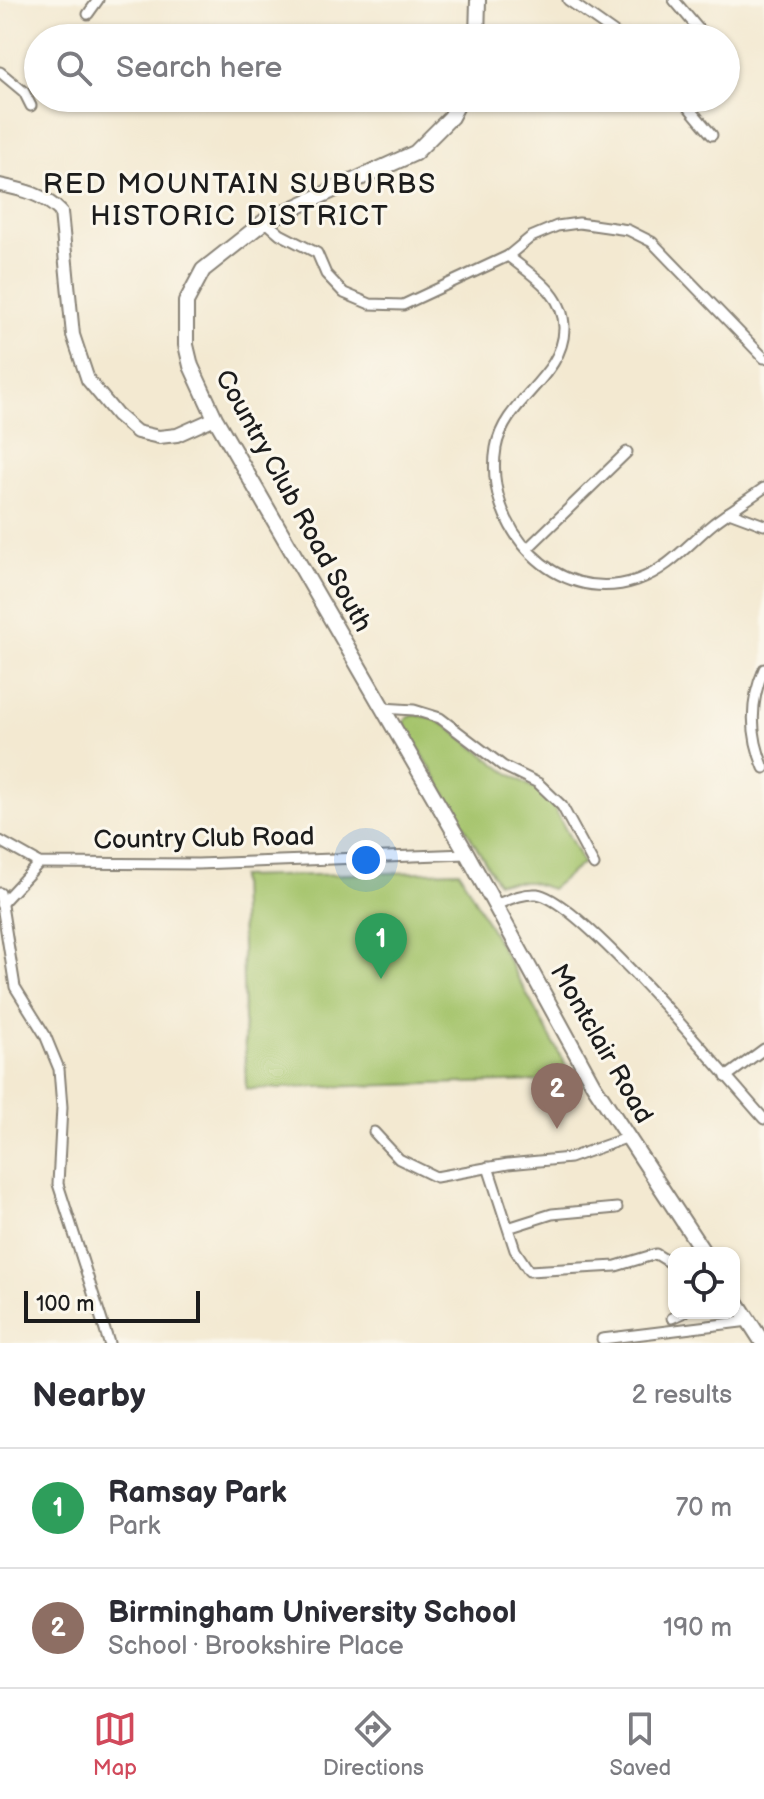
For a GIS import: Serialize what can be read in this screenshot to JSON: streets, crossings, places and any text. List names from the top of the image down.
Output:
{
  "streets": {
    "main road": ["Country Club Road South", "Montclair Road"],
    "street": ["Country Club Road"]
  },
  "crossings": [
    ["Country Club Road South", "Country Club Road"],
    ["Country Club Road South", "Montclair Road"],
    ["Country Club Road", "Montclair Road"]
  ],
  "districts": ["RED MOUNTAIN SUBURBS HISTORIC DISTRICT"],
  "scale_bar": "100 m",
  "page": {
    "search": "Search here",
    "pins": ["1", "2"],
    "scale": "100 m",
    "heading": ["Nearby", "2 results"],
    "list": [
      {
        "mark": "1",
        "name": "Ramsay Park",
        "note": "Park",
        "value": "70 m"
      },
      {
        "mark": "2",
        "name": "Birmingham University School",
        "note": "School · Brookshire Place",
        "value": "190 m"
      }
    ],
    "nav": ["Map", "Directions", "Saved"]
  }
}
